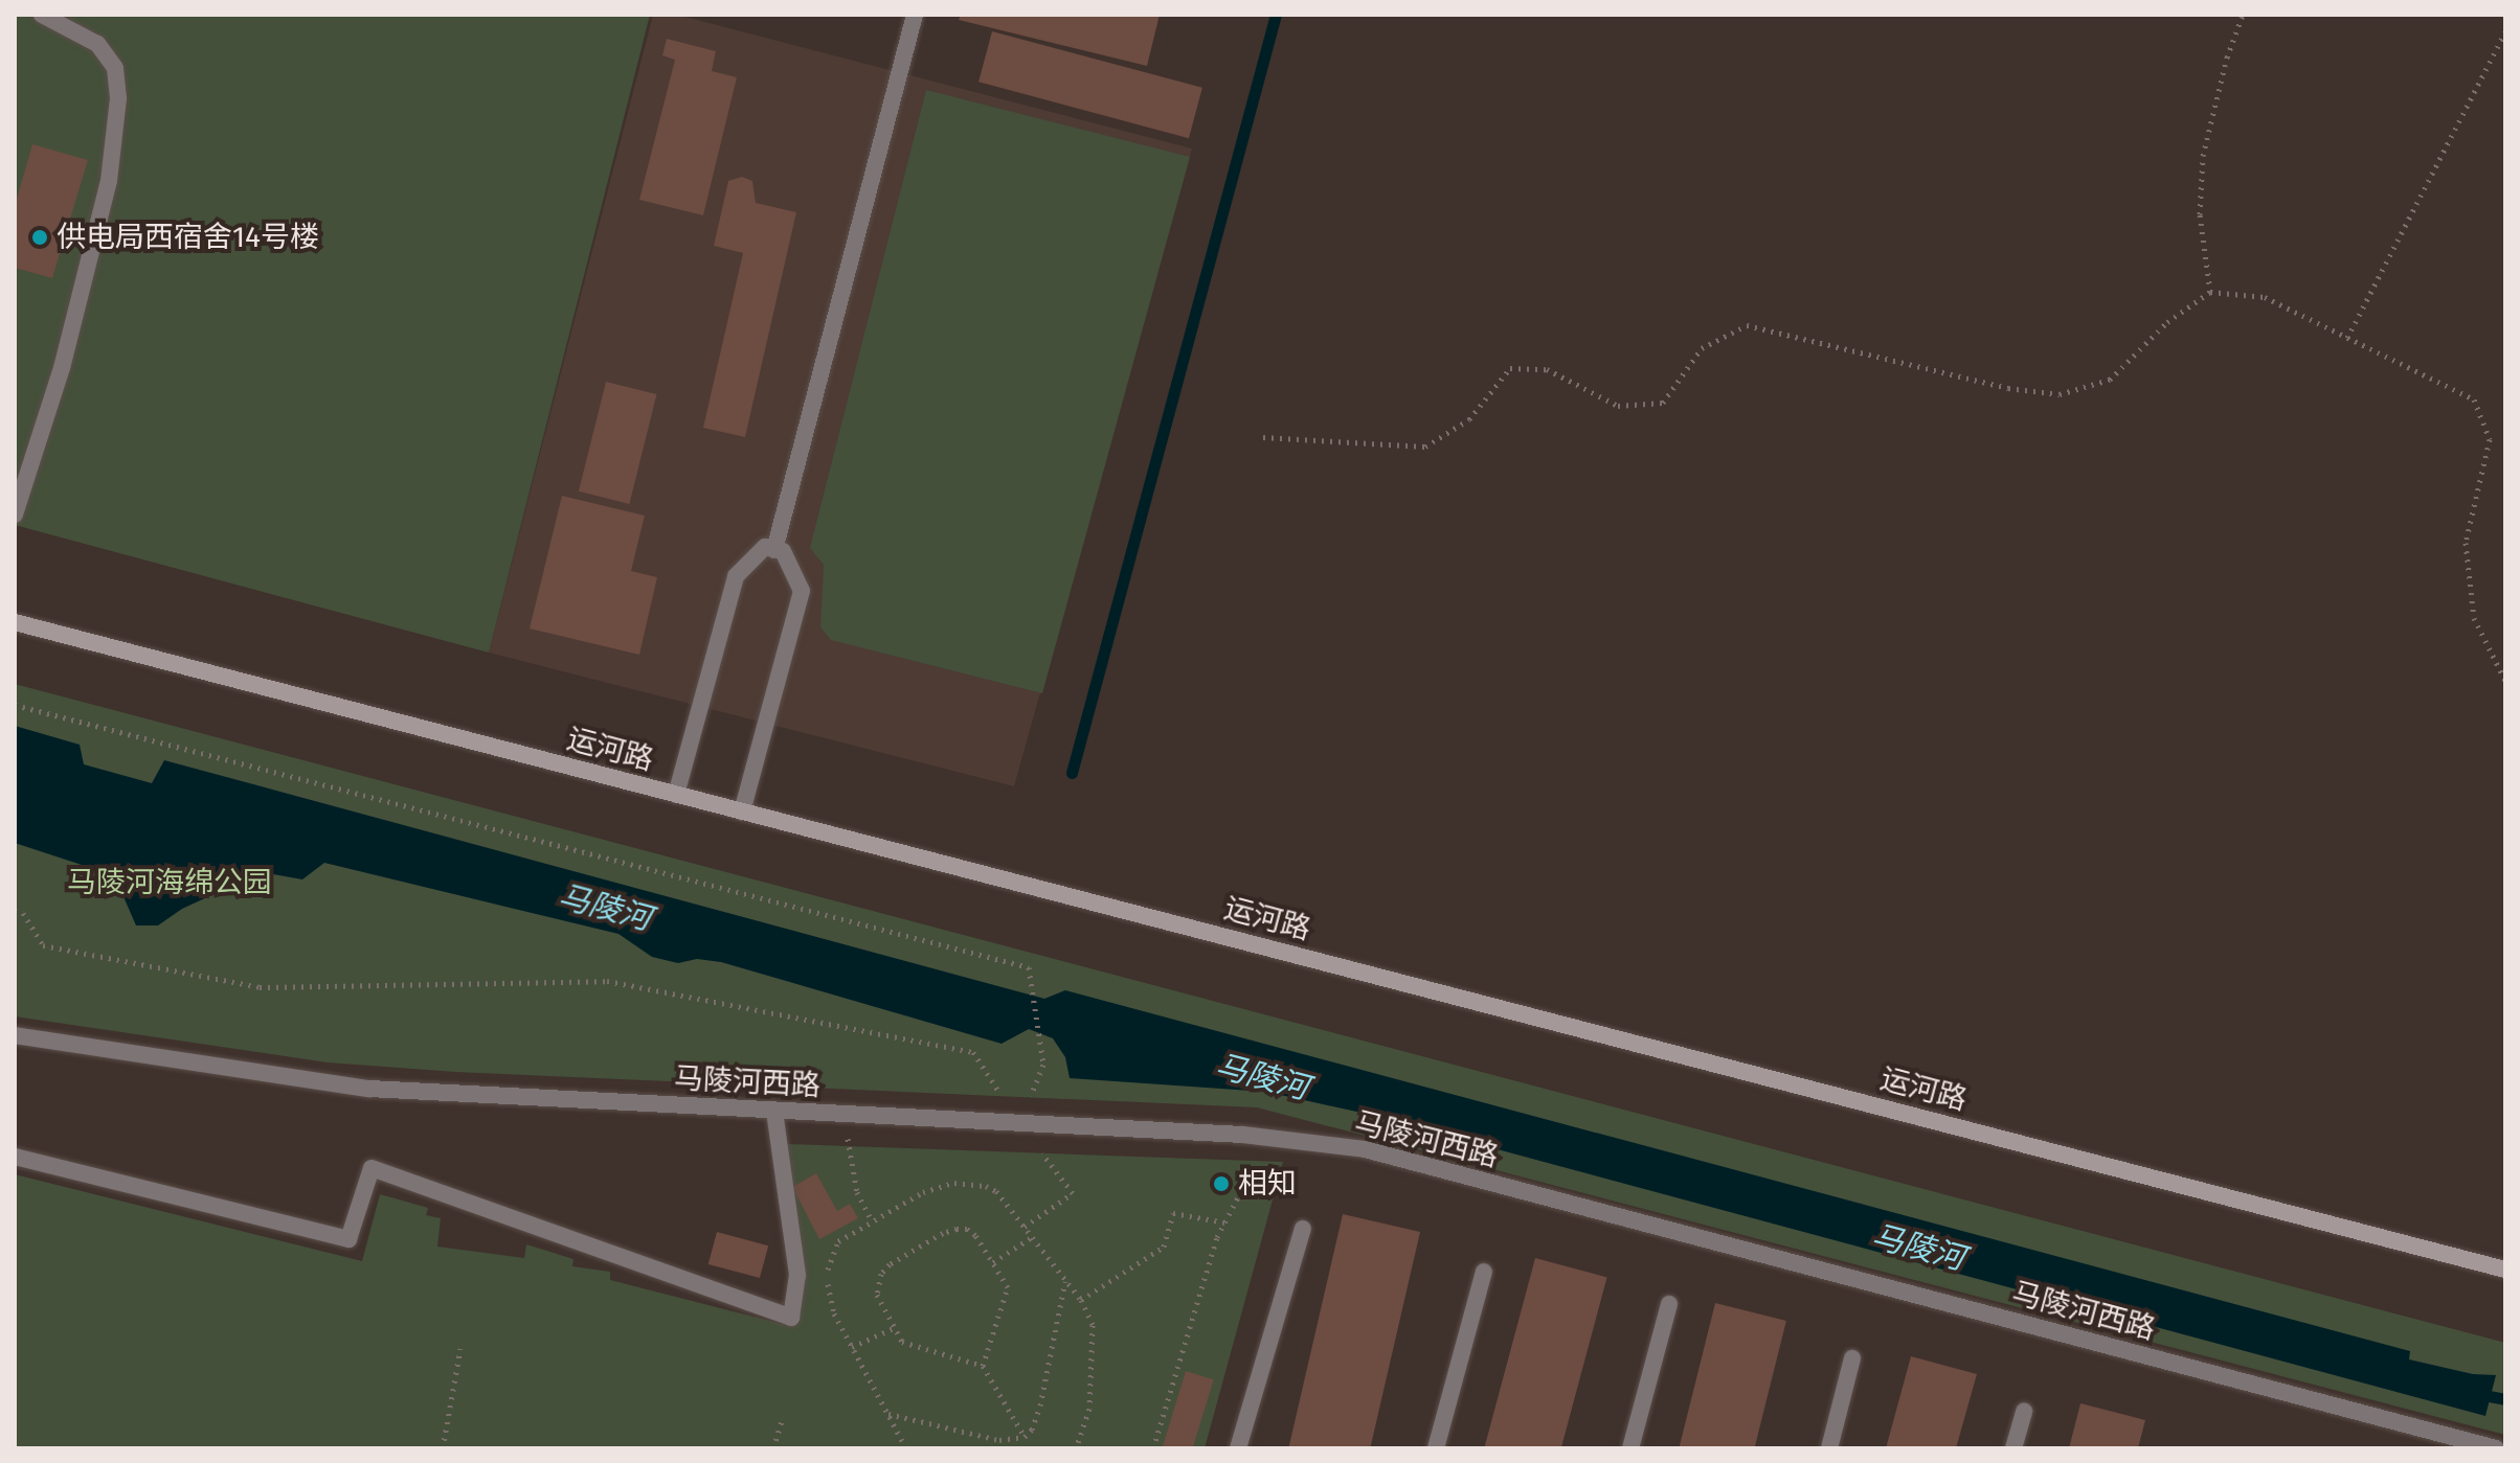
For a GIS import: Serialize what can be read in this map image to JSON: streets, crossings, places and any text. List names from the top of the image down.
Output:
{
  "streets": {
    "street": ["运河路", "马陵河西路"]
  },
  "water": ["马陵河"],
  "parks": ["马陵河海绵公园"],
  "places": ["供电局西宿舍14号楼", "相知"]
}
